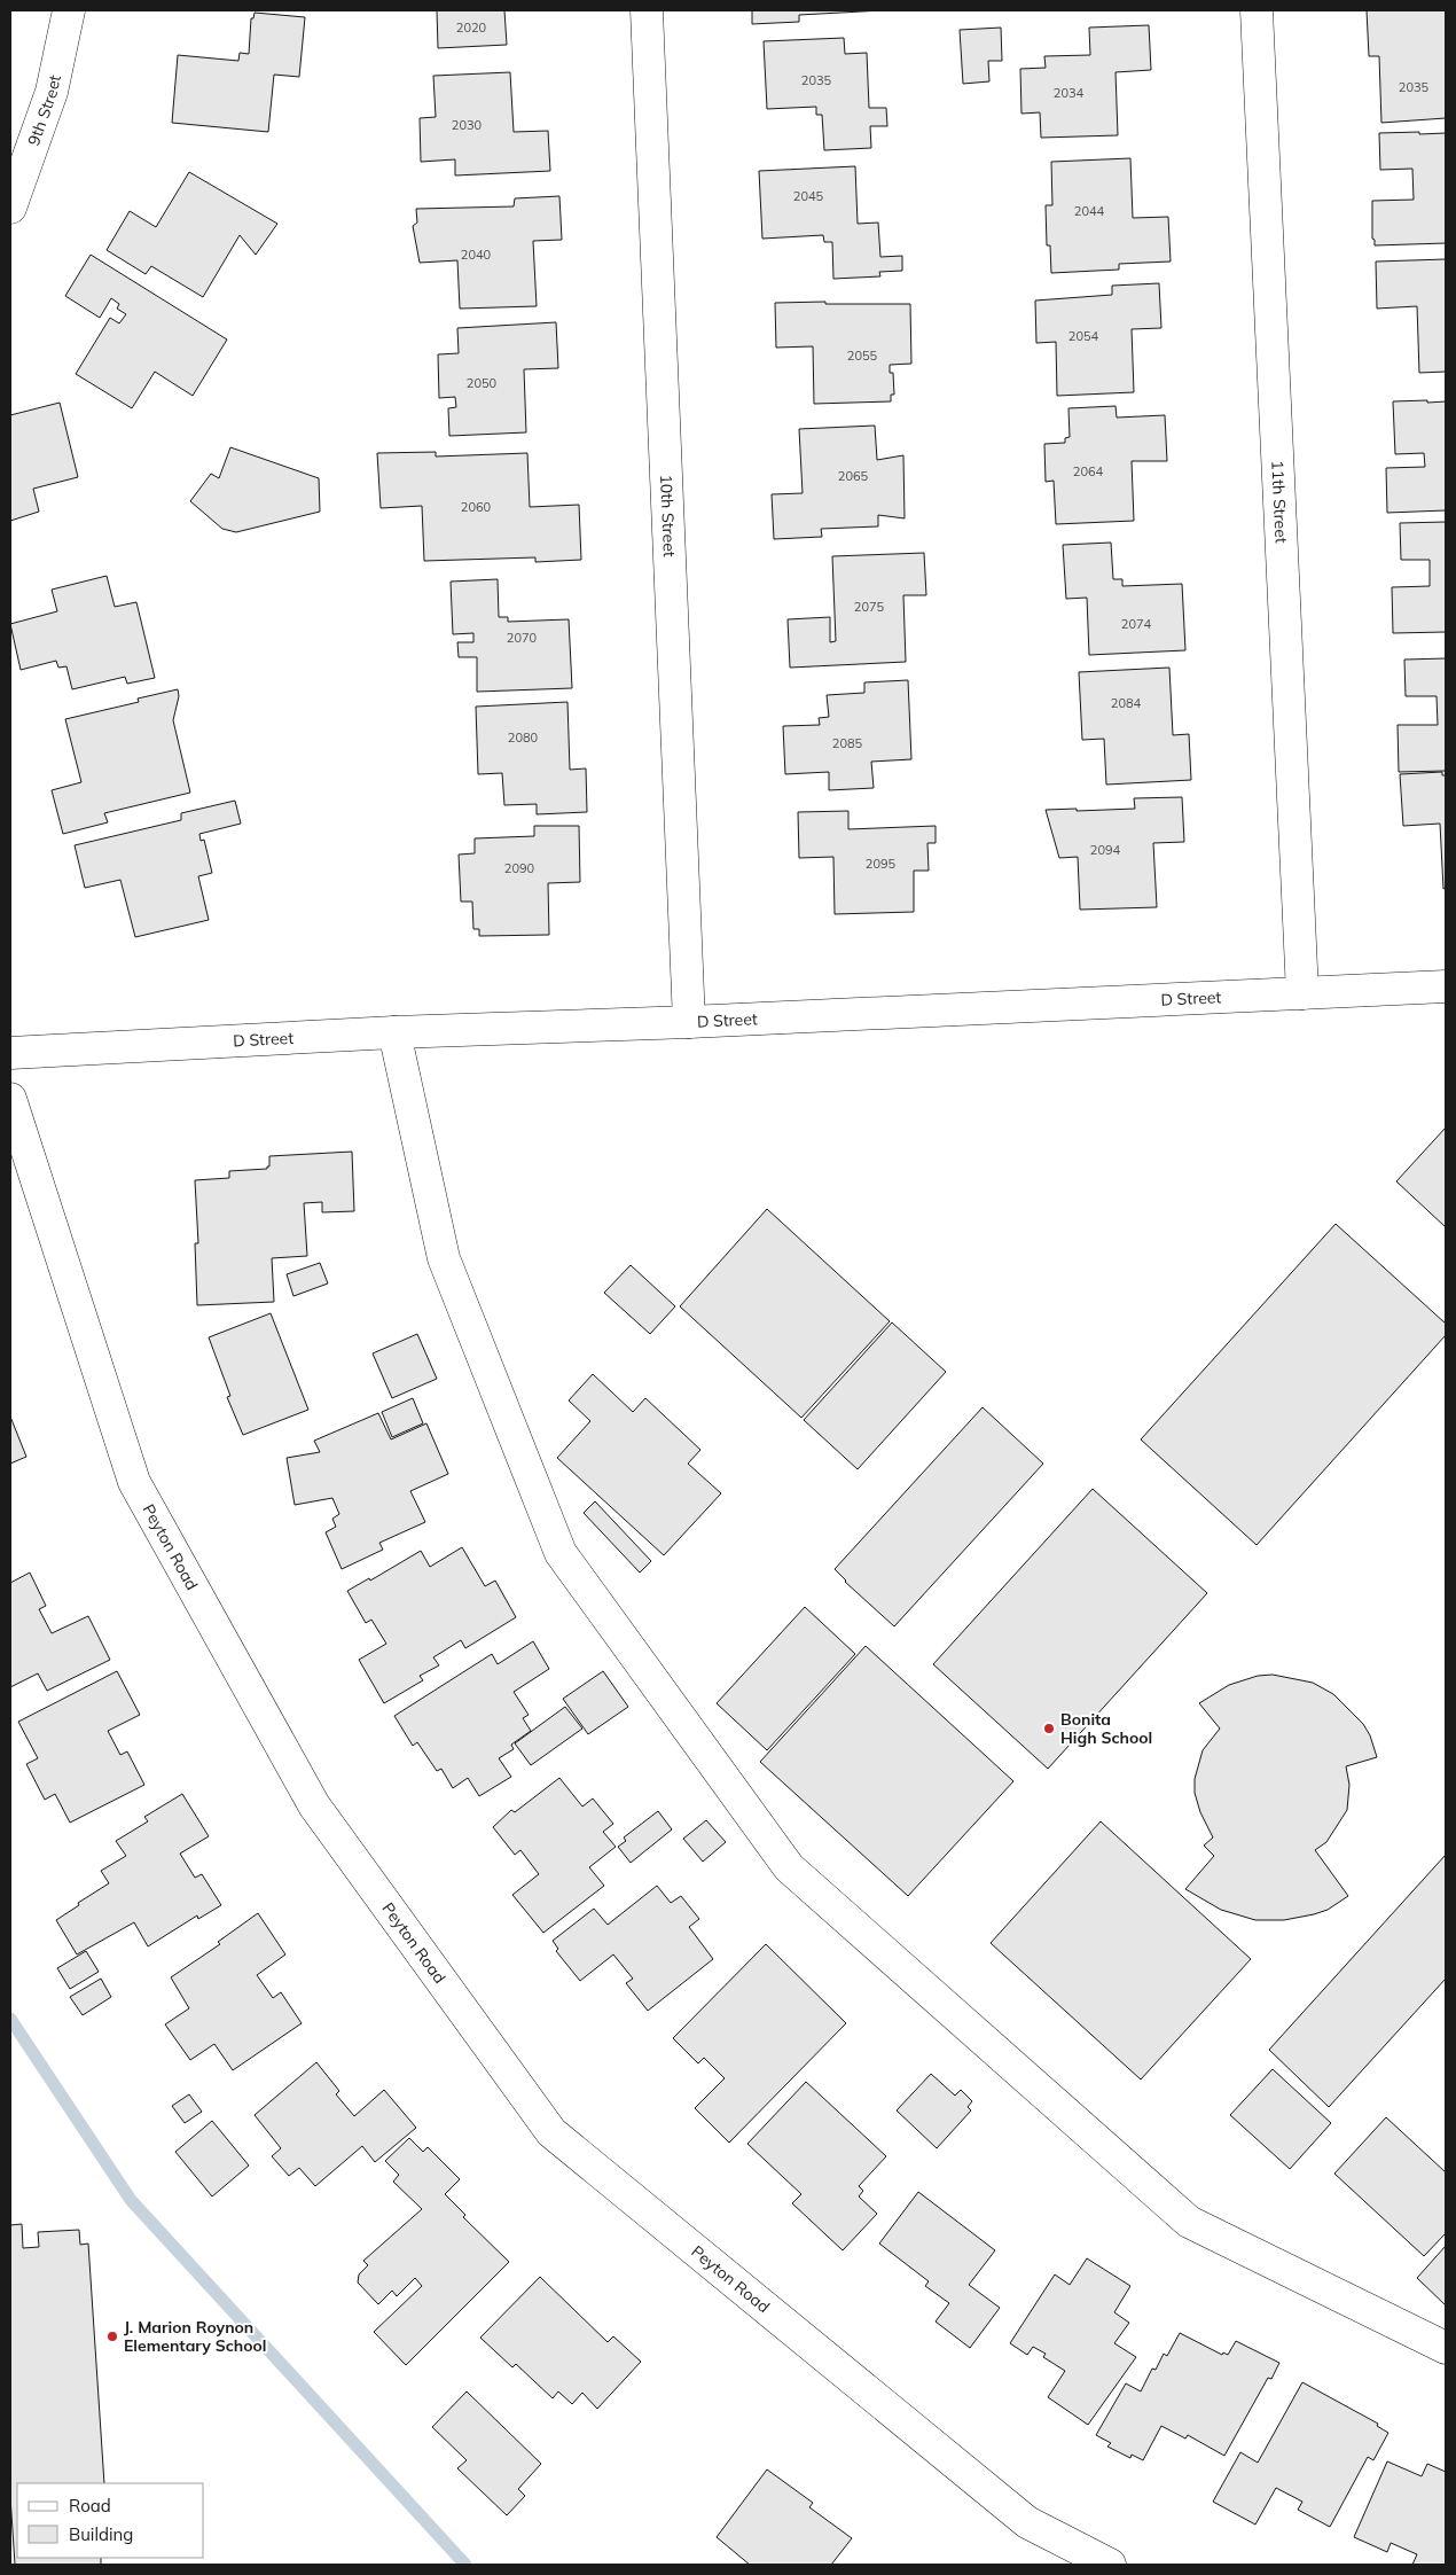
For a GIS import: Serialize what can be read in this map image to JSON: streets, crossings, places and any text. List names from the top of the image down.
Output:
{
  "streets": {
    "street": [
      "9th Street",
      "11th Street",
      "10th Street",
      "D Street",
      "Peyton Road"
    ]
  },
  "crossings": [
    ["11th Street", "D Street"],
    ["10th Street", "D Street"]
  ],
  "places": ["Bonita High School", "J. Marion Roynon Elementary School"],
  "house_numbers": [
    "2020",
    "2035",
    "2035",
    "2034",
    "2030",
    "2045",
    "2044",
    "2040",
    "2054",
    "2055",
    "2050",
    "2064",
    "2065",
    "2060",
    "2075",
    "2074",
    "2070",
    "2084",
    "2080",
    "2085",
    "2094",
    "2095",
    "2090"
  ],
  "legend": ["Road", "Building"]
}
